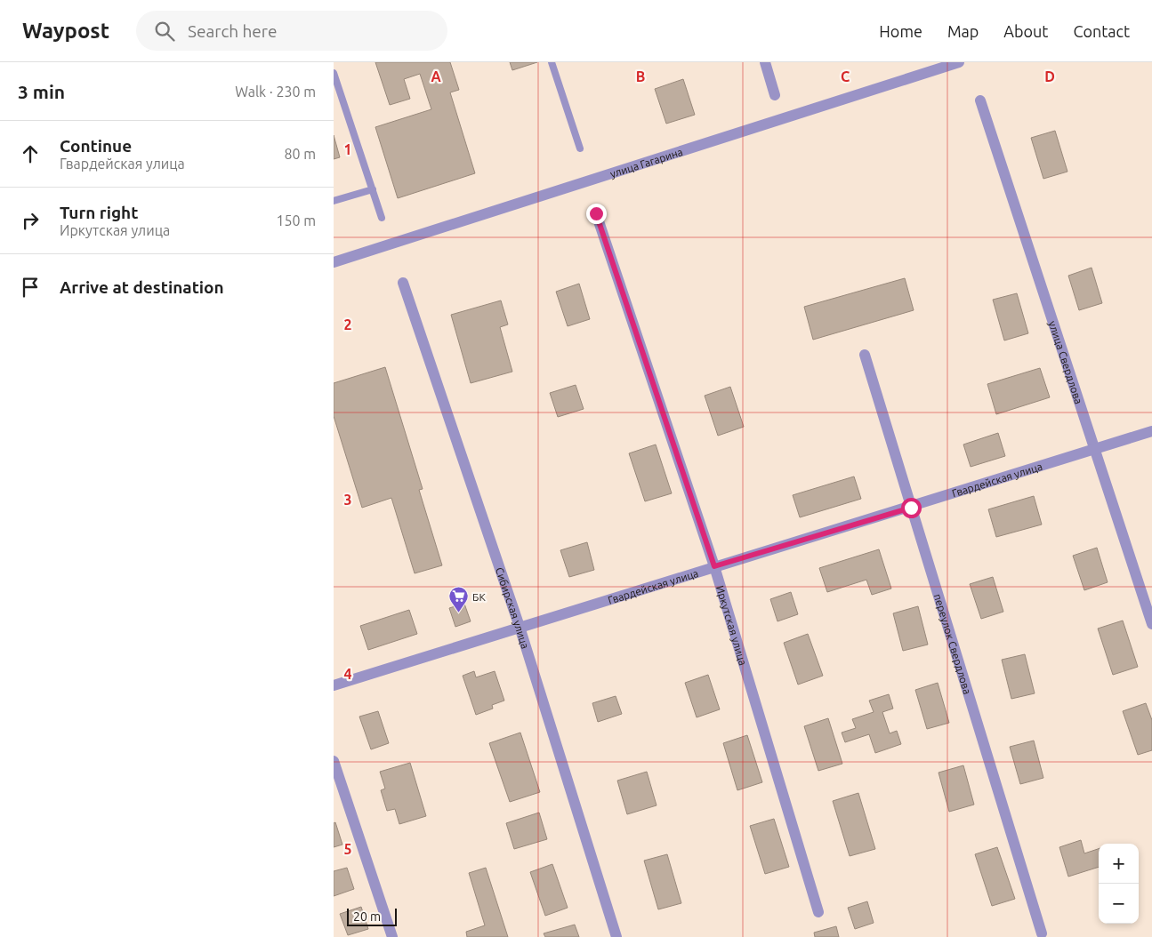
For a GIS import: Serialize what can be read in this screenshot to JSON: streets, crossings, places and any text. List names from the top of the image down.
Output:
{
  "streets": {
    "street": [
      "улица Гагарина",
      "улица Свердлова",
      "Гвардейская улица",
      "Сибирская улица",
      "Иркутская улица",
      "переулок Свердлова"
    ]
  },
  "crossings": [
    ["улица Свердлова", "Гвардейская улица"],
    ["Гвардейская улица", "Сибирская улица"],
    ["Гвардейская улица", "Иркутская улица"],
    ["Гвардейская улица", "переулок Свердлова"]
  ],
  "places": {
    "supermarket": ["БК"]
  },
  "scale_bar": "20 m",
  "page": {
    "header": "Waypost",
    "search": "Search here",
    "nav": [
      "Home",
      "Map",
      "About",
      "Contact"
    ],
    "heading": ["3 min", "Walk · 230 m"],
    "list": [
      ["Continue", "Гвардейская улица", "80 m"],
      ["Turn right", "Иркутская улица", "150 m"],
      "Arrive at destination"
    ],
    "map_buttons": ["+", "−"],
    "scale": "20 m"
  },
  "grid": {
    "columns": [
      "A",
      "B",
      "C",
      "D"
    ],
    "rows": [
      "1",
      "2",
      "3",
      "4",
      "5"
    ]
  }
}
